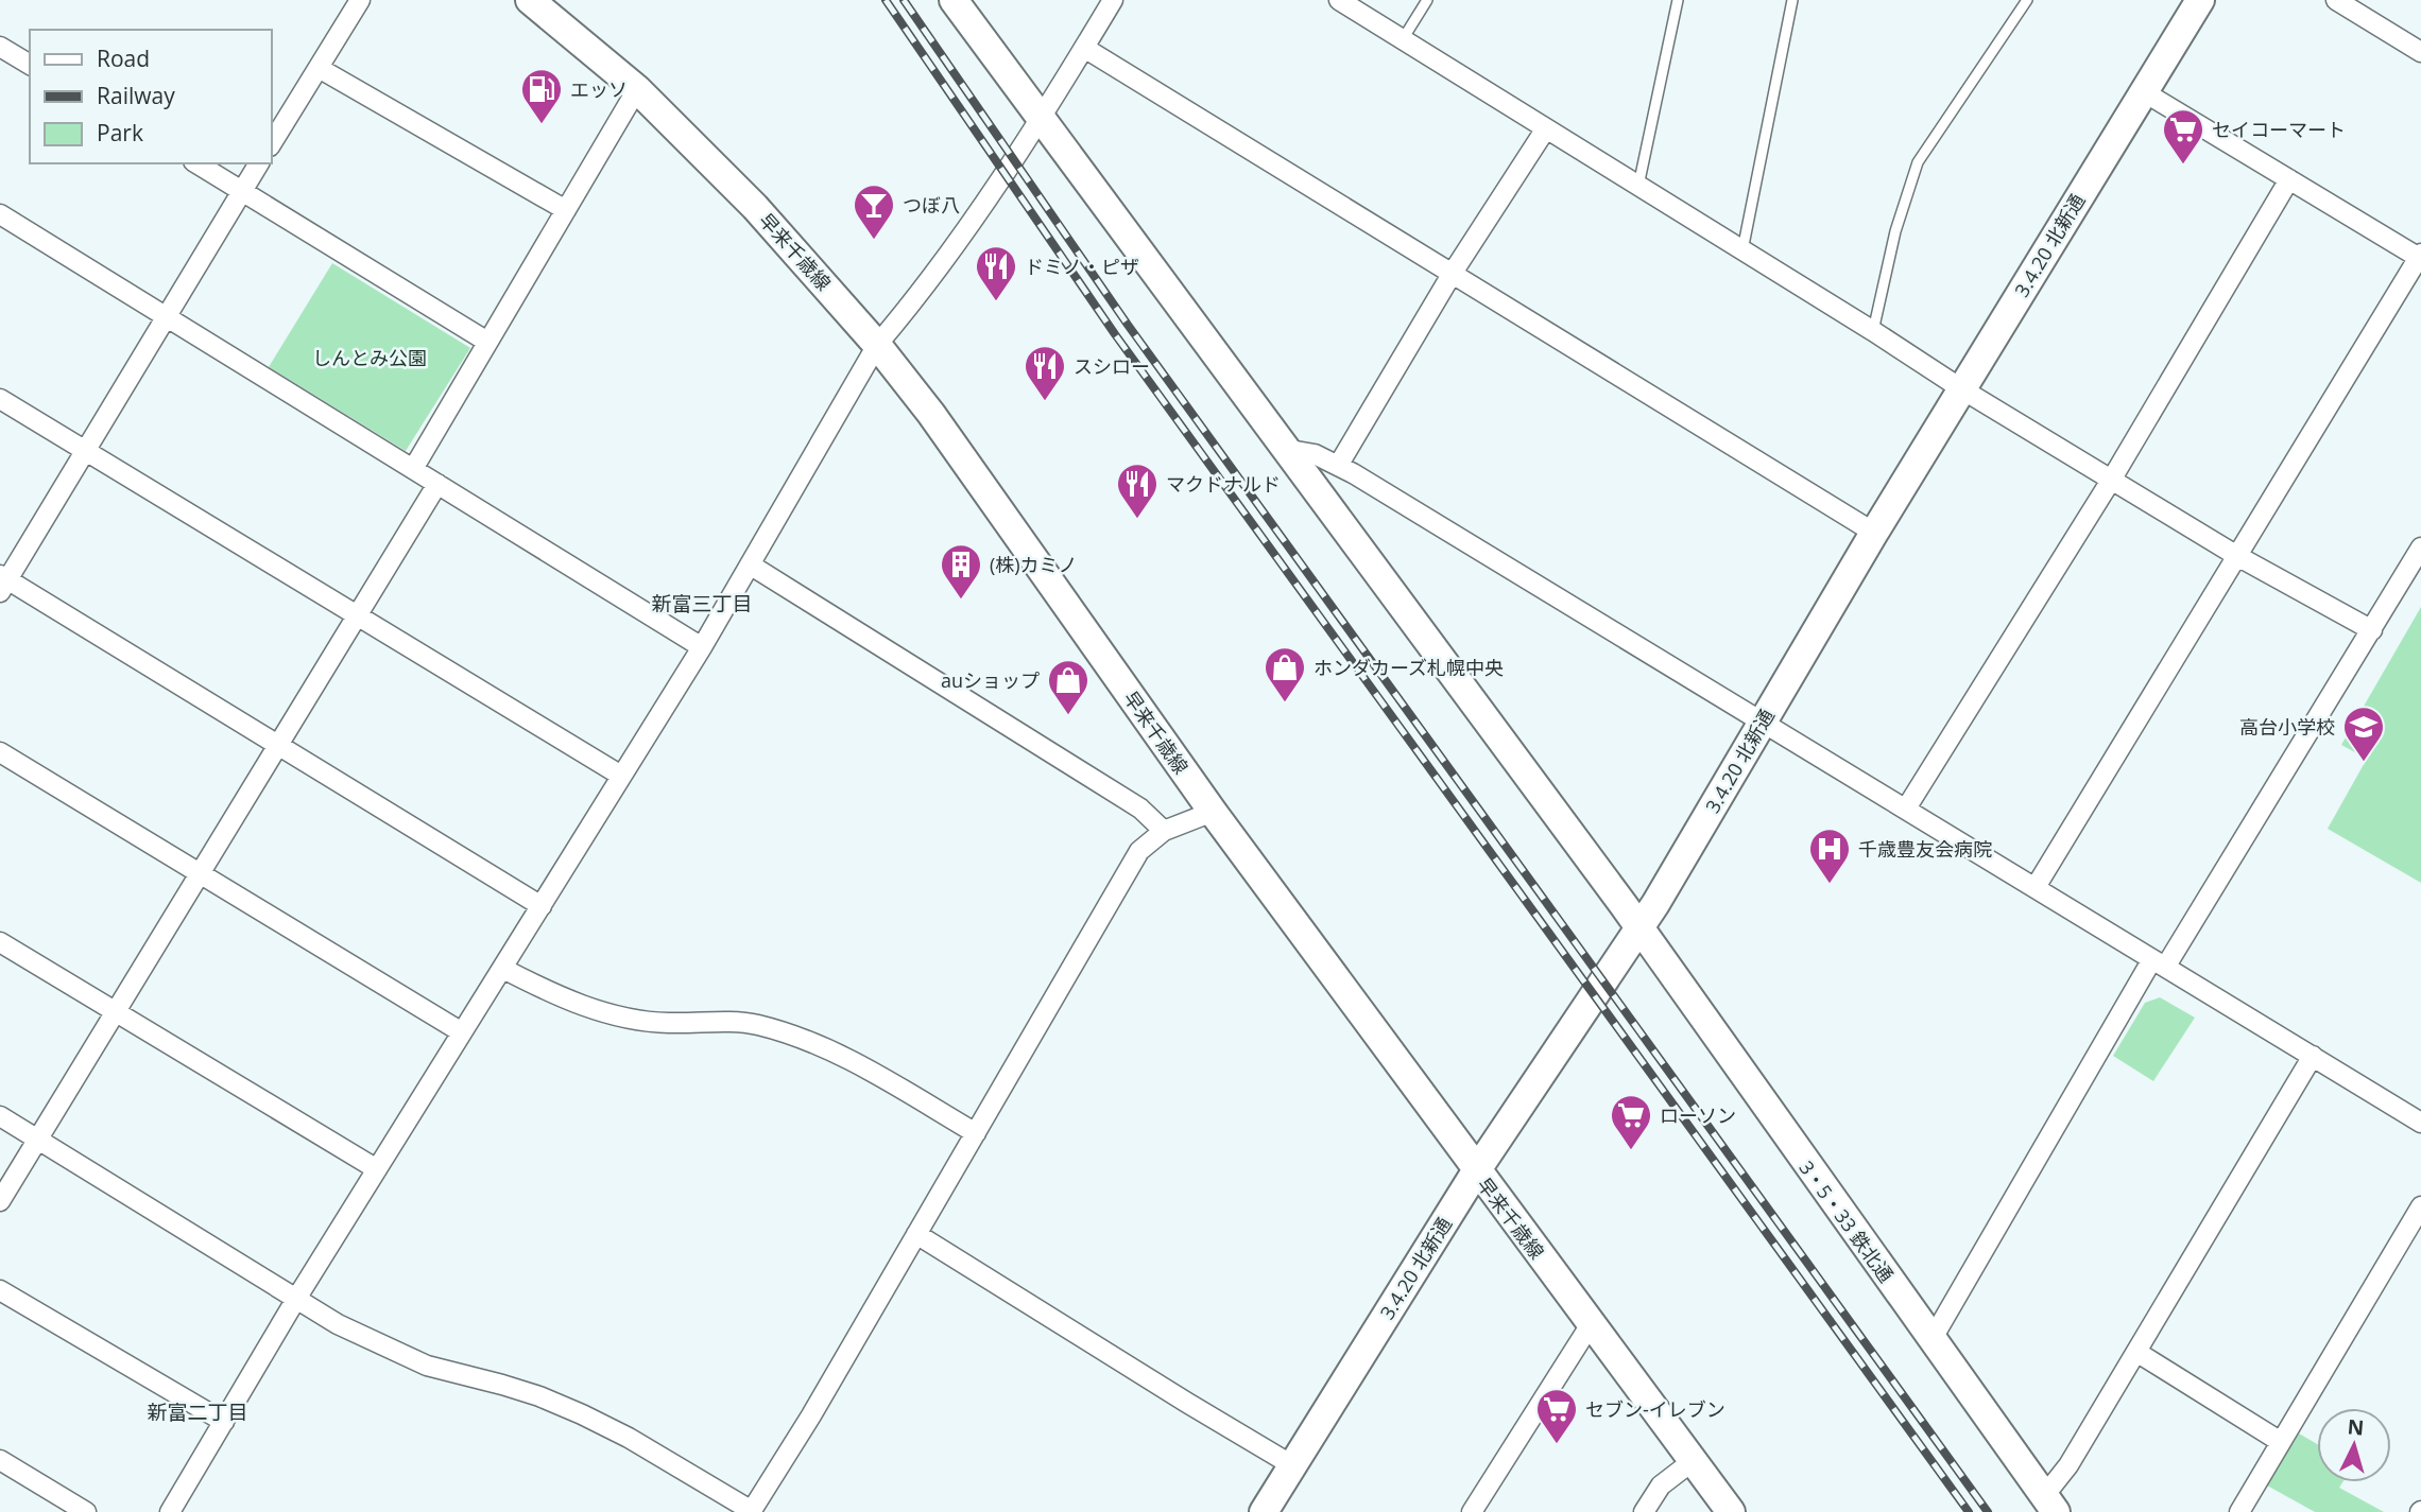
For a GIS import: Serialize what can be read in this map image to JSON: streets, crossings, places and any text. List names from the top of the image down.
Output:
{
  "streets": {
    "street": ["3.4.20 北新通", "早来千歳線", "3・5・33 鉄北通"]
  },
  "crossings": [
    ["3.4.20 北新通", "早来千歳線"],
    ["3.4.20 北新通", "3・5・33 鉄北通"]
  ],
  "districts": ["新富三丁目", "新富二丁目"],
  "parks": ["しんとみ公園"],
  "places": {
    "fuel station": ["エッソ"],
    "supermarket": ["セイコーマート", "ローソン", "セブン-イレブン"],
    "bar": ["つぼ八"],
    "restaurant": ["ドミノ・ピザ", "スシロー", "マクドナルド"],
    "building": ["(株)カミノ"],
    "shop": ["ホンダカーズ札幌中央", "auショップ"],
    "school or university": ["高台小学校"],
    "hospital": ["千歳豊友会病院"]
  },
  "legend": ["Road", "Railway", "Park"],
  "north": "top"
}
